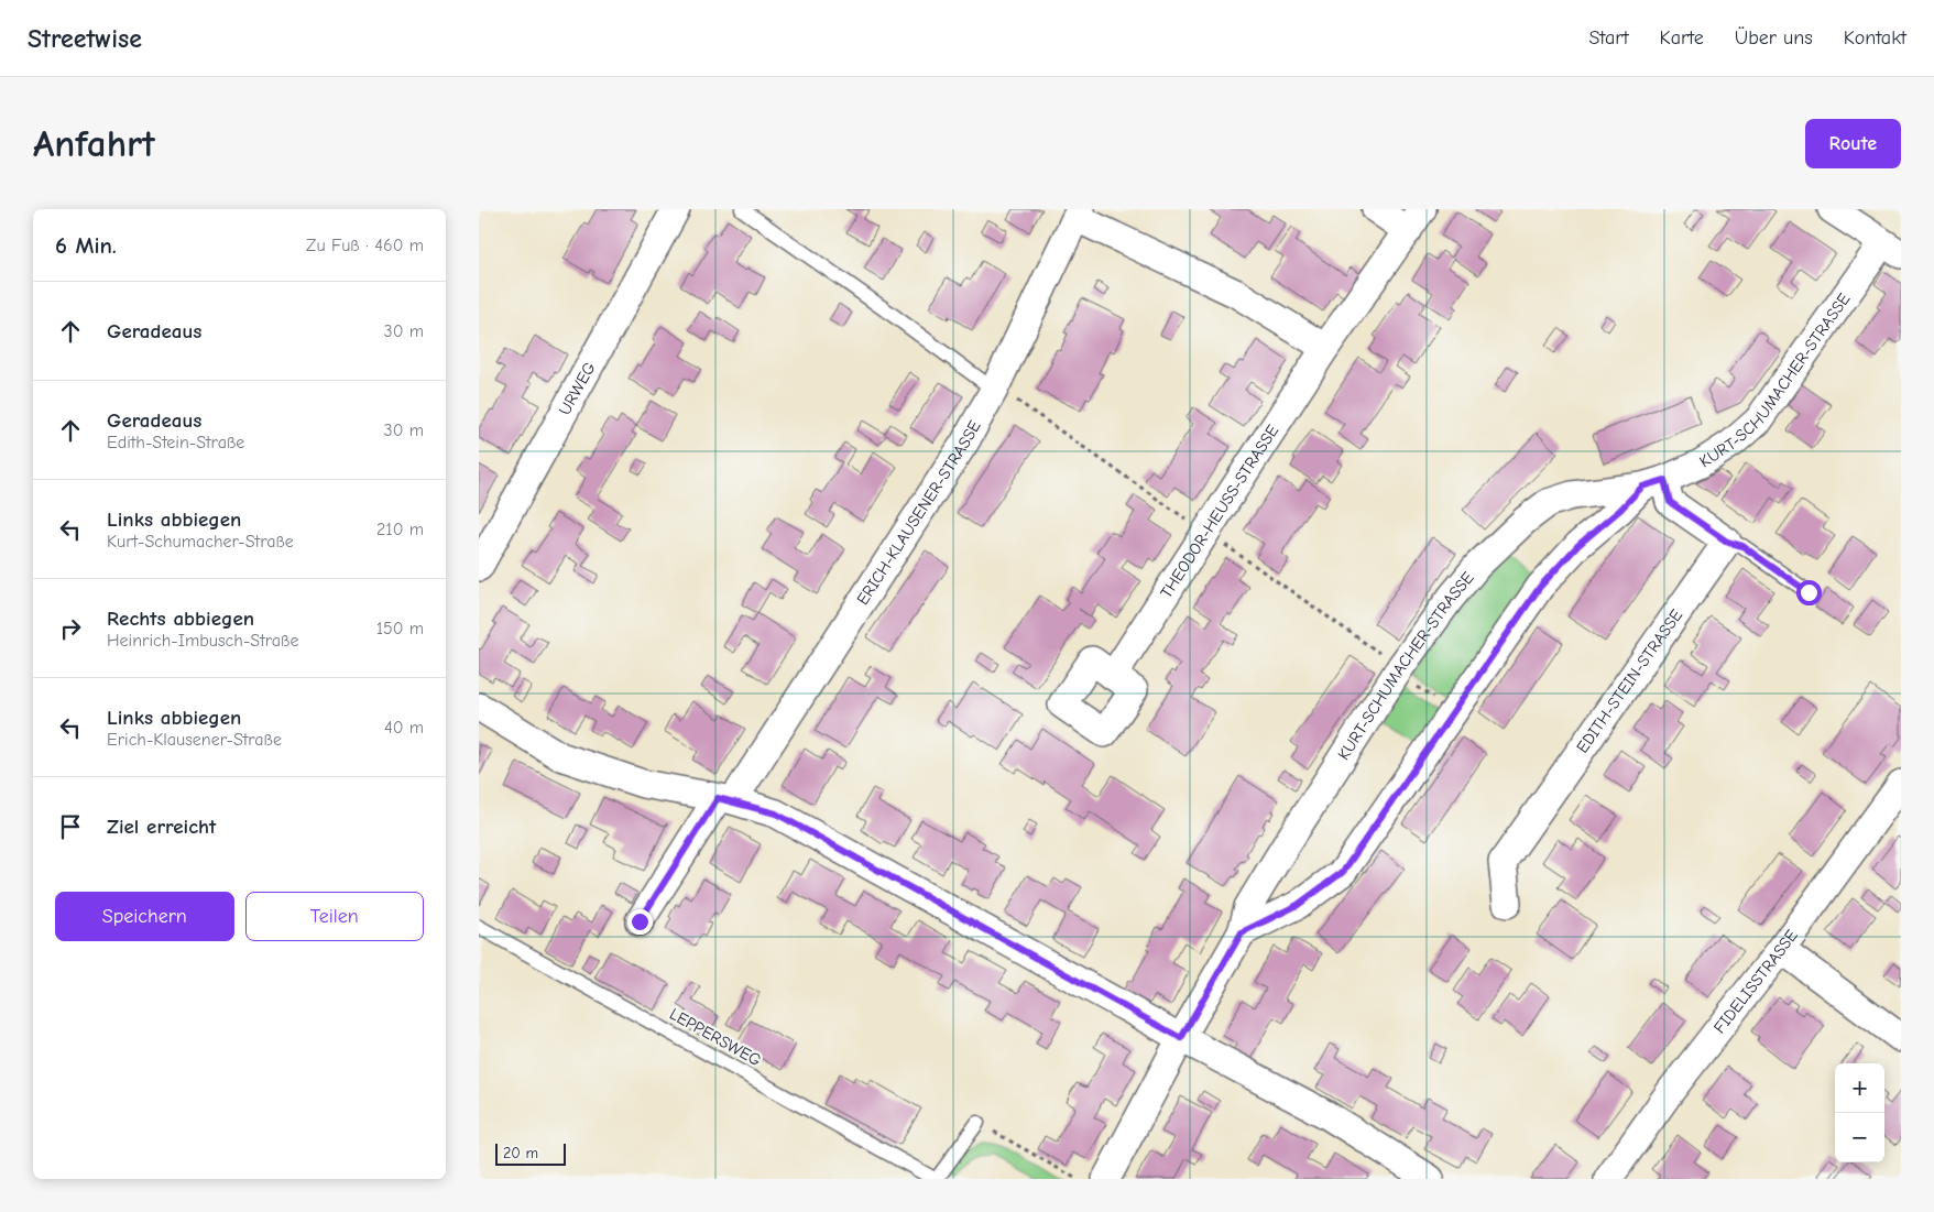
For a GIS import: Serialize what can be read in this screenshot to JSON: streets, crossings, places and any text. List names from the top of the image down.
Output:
{
  "streets": {
    "street": [
      "KURT-SCHUMACHER-STRASSE",
      "URWEG",
      "ERICH-KLAUSENER-STRASSE",
      "THEODOR-HEUSS-STRASSE",
      "EDITH-STEIN-STRASSE",
      "FIDELISSTRASSE"
    ],
    "lane": ["LEPPERSWEG"]
  },
  "scale_bar": "20 m",
  "page": {
    "header": "Streetwise",
    "nav": [
      "Start",
      "Karte",
      "Über uns",
      "Kontakt"
    ],
    "buttons": [
      "Route",
      ["Speichern", "Teilen"]
    ],
    "title": "Anfahrt",
    "heading": ["6 Min.", "Zu Fuß · 460 m"],
    "list": [
      ["Geradeaus", "30 m"],
      ["Geradeaus", "Edith-Stein-Straße", "30 m"],
      ["Links abbiegen", "Kurt-Schumacher-Straße", "210 m"],
      ["Rechts abbiegen", "Heinrich-Imbusch-Straße", "150 m"],
      ["Links abbiegen", "Erich-Klausener-Straße", "40 m"],
      "Ziel erreicht"
    ],
    "map_buttons": ["+", "−"],
    "scale": "20 m"
  }
}
